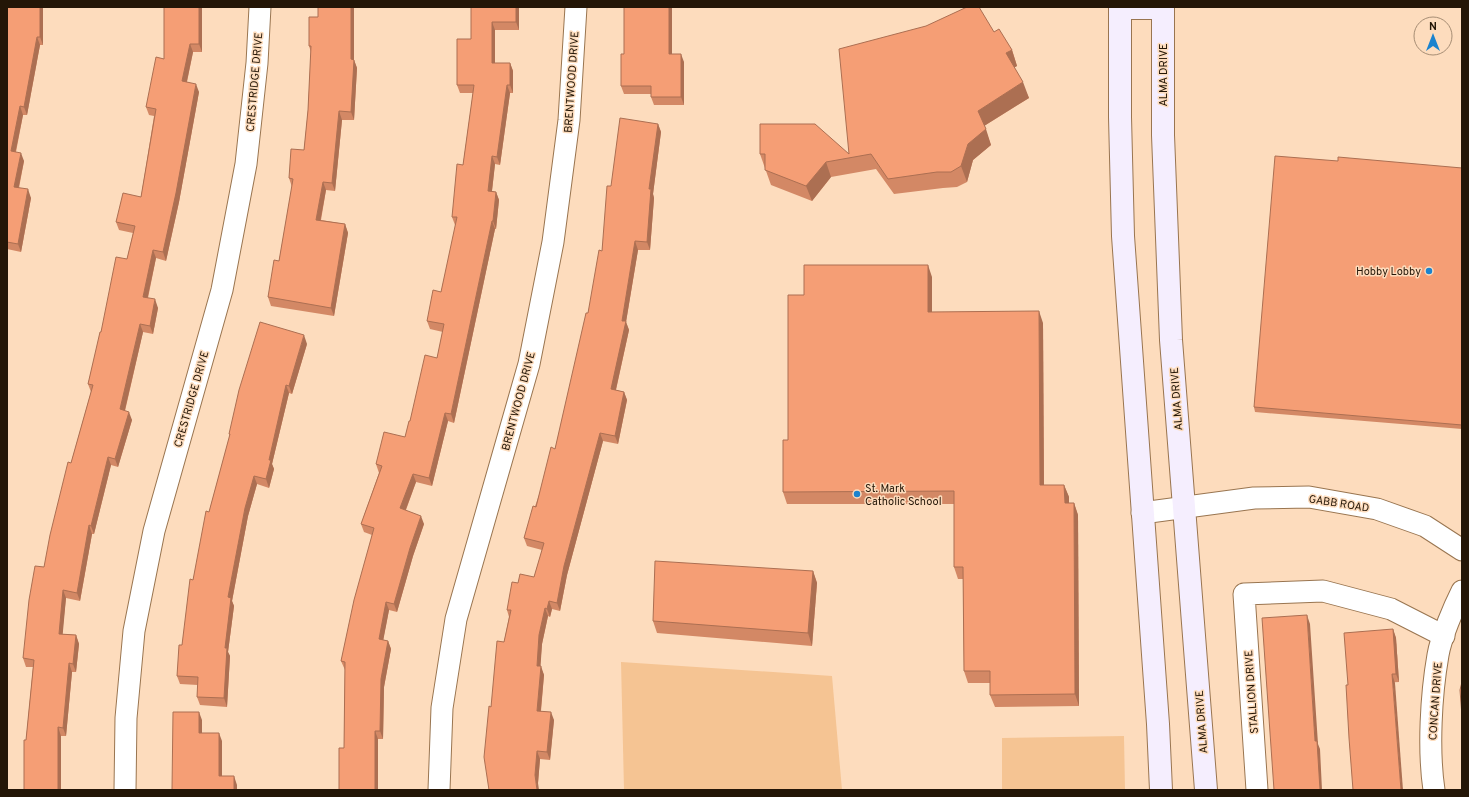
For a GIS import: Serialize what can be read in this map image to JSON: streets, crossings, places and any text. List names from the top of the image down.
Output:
{
  "streets": {
    "main road": ["ALMA DRIVE"],
    "street": [
      "CRESTRIDGE DRIVE",
      "BRENTWOOD DRIVE",
      "GABB ROAD",
      "STALLION DRIVE",
      "CONCAN DRIVE"
    ]
  },
  "crossings": [
    ["ALMA DRIVE", "GABB ROAD"],
    ["STALLION DRIVE", "CONCAN DRIVE"]
  ],
  "places": ["Hobby Lobby", "St. Mark Catholic School"],
  "north": "top"
}
